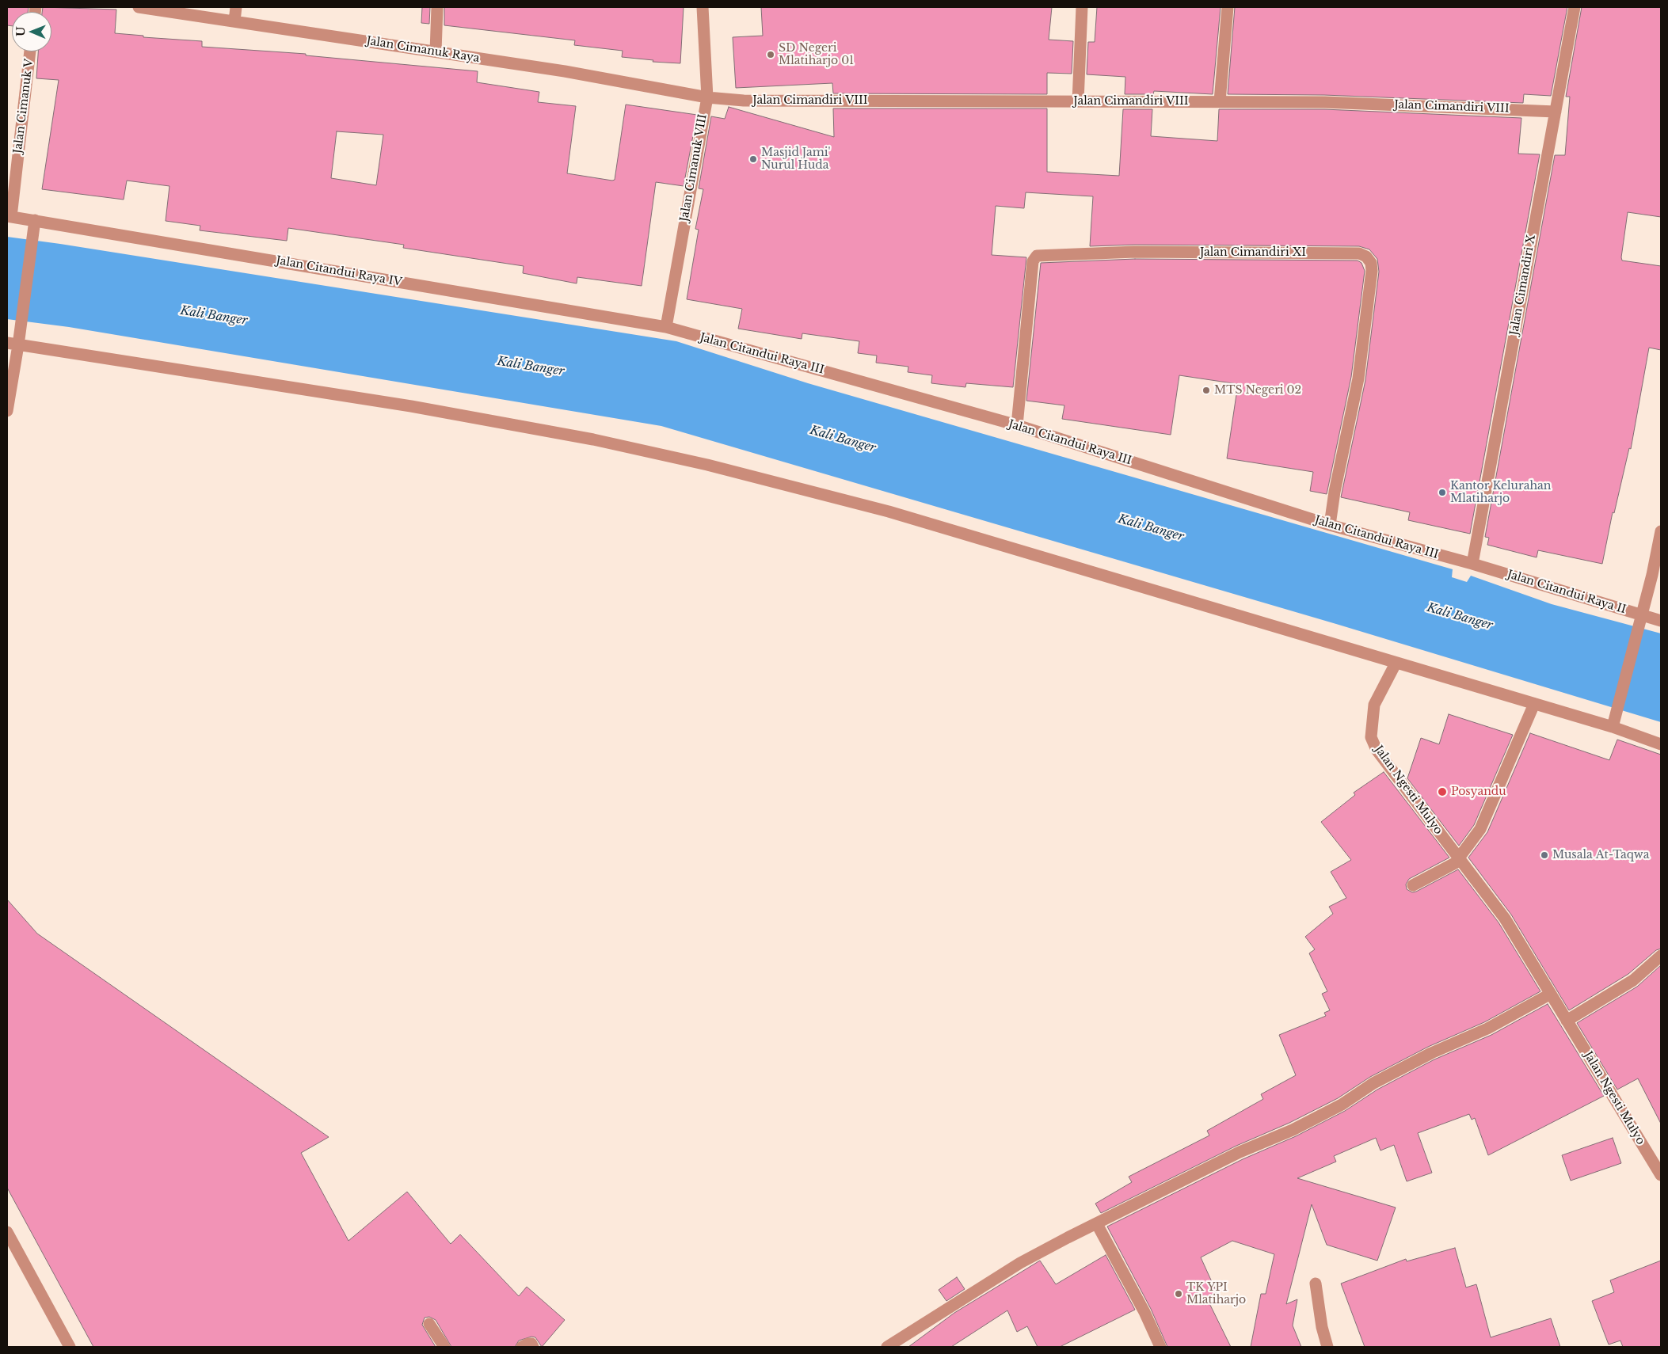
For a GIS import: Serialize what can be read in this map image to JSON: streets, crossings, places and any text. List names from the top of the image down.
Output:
{
  "streets": {
    "street": [
      "Jalan Cimanuk Raya",
      "Jalan Cimandiri VIII",
      "Jalan Cimanuk V",
      "Jalan Cimanuk VIII",
      "Jalan Cimandiri XI",
      "Jalan Citandui Raya IV",
      "Jalan Cimandiri X",
      "Jalan Citandui Raya III",
      "Jalan Citandui Raya II",
      "Jalan Ngesti Mulyo"
    ]
  },
  "crossings": [
    ["Jalan Cimanuk Raya", "Jalan Cimandiri VIII"],
    ["Jalan Cimanuk Raya", "Jalan Cimanuk VIII"],
    ["Jalan Cimandiri VIII", "Jalan Cimanuk VIII"],
    ["Jalan Cimandiri VIII", "Jalan Cimandiri X"],
    ["Jalan Cimanuk V", "Jalan Citandui Raya IV"],
    ["Jalan Cimanuk VIII", "Jalan Citandui Raya IV"],
    ["Jalan Cimanuk VIII", "Jalan Citandui Raya III"],
    ["Jalan Cimandiri XI", "Jalan Citandui Raya III"],
    ["Jalan Citandui Raya IV", "Jalan Citandui Raya III"],
    ["Jalan Cimandiri X", "Jalan Citandui Raya III"],
    ["Jalan Cimandiri X", "Jalan Citandui Raya II"],
    ["Jalan Citandui Raya III", "Jalan Citandui Raya II"]
  ],
  "water": ["Kali Banger"],
  "places": [
    "SD Negeri Mlatiharjo 01",
    "Masjid Jami' Nurul Huda",
    "MTS Negeri 02",
    "Kantor Kelurahan Mlatiharjo",
    "Posyandu",
    "Musala At-Taqwa",
    "TK YPI Mlatiharjo"
  ],
  "north": "left"
}
